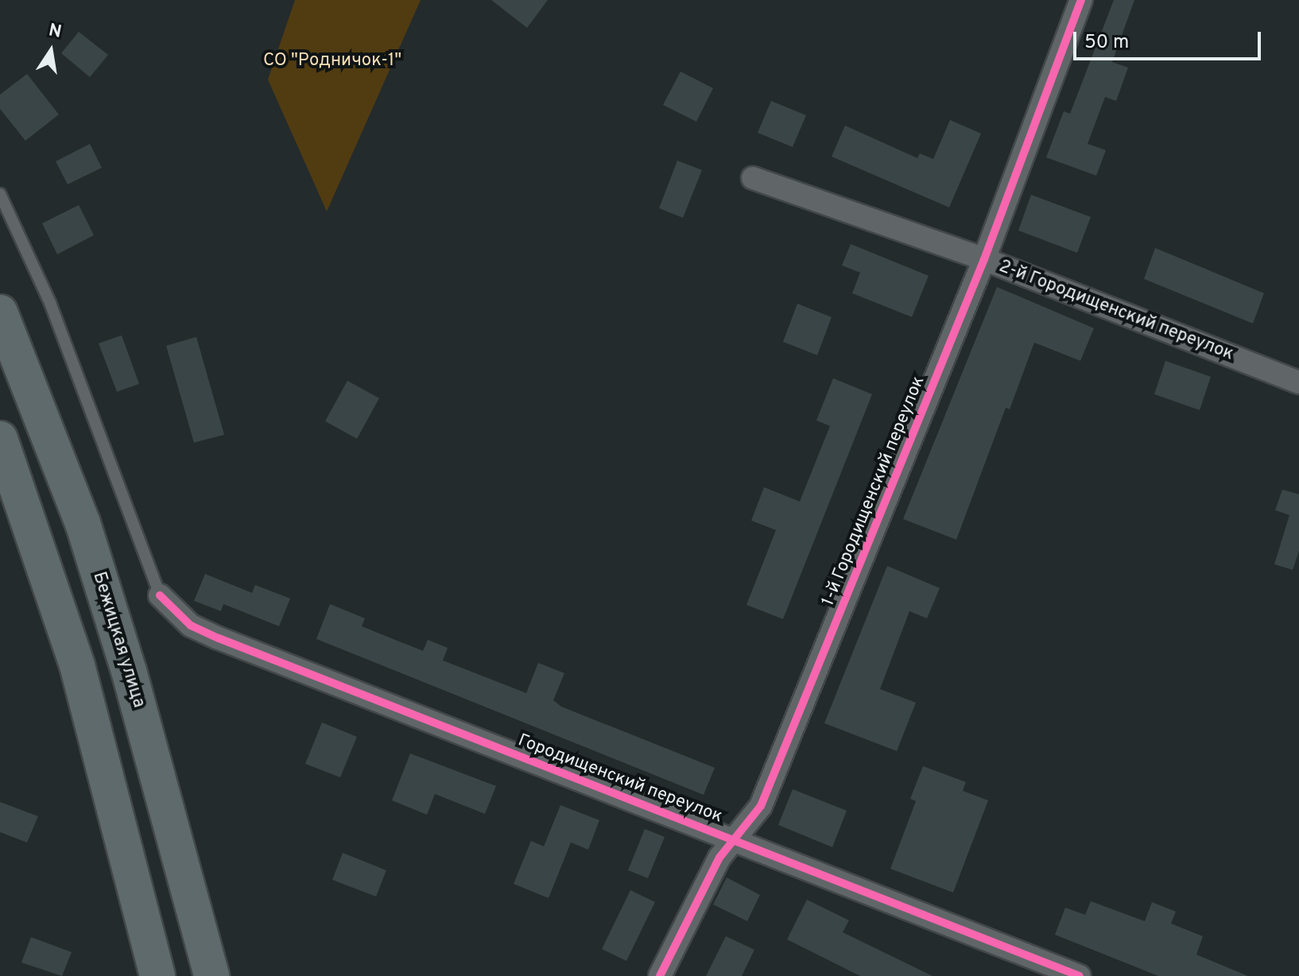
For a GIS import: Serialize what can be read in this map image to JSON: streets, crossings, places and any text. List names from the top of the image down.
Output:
{
  "streets": {
    "main road": ["Бежицкая улица"],
    "street": ["2-й Городищенский переулок", "1-й Городищенский переулок", "Городищенский переулок"]
  },
  "crossings": [
    ["2-й Городищенский переулок", "1-й Городищенский переулок"],
    ["1-й Городищенский переулок", "Городищенский переулок"]
  ],
  "parks": ["СО \"Родничок-1\""],
  "scale_bar": "50 m",
  "north": "top"
}
